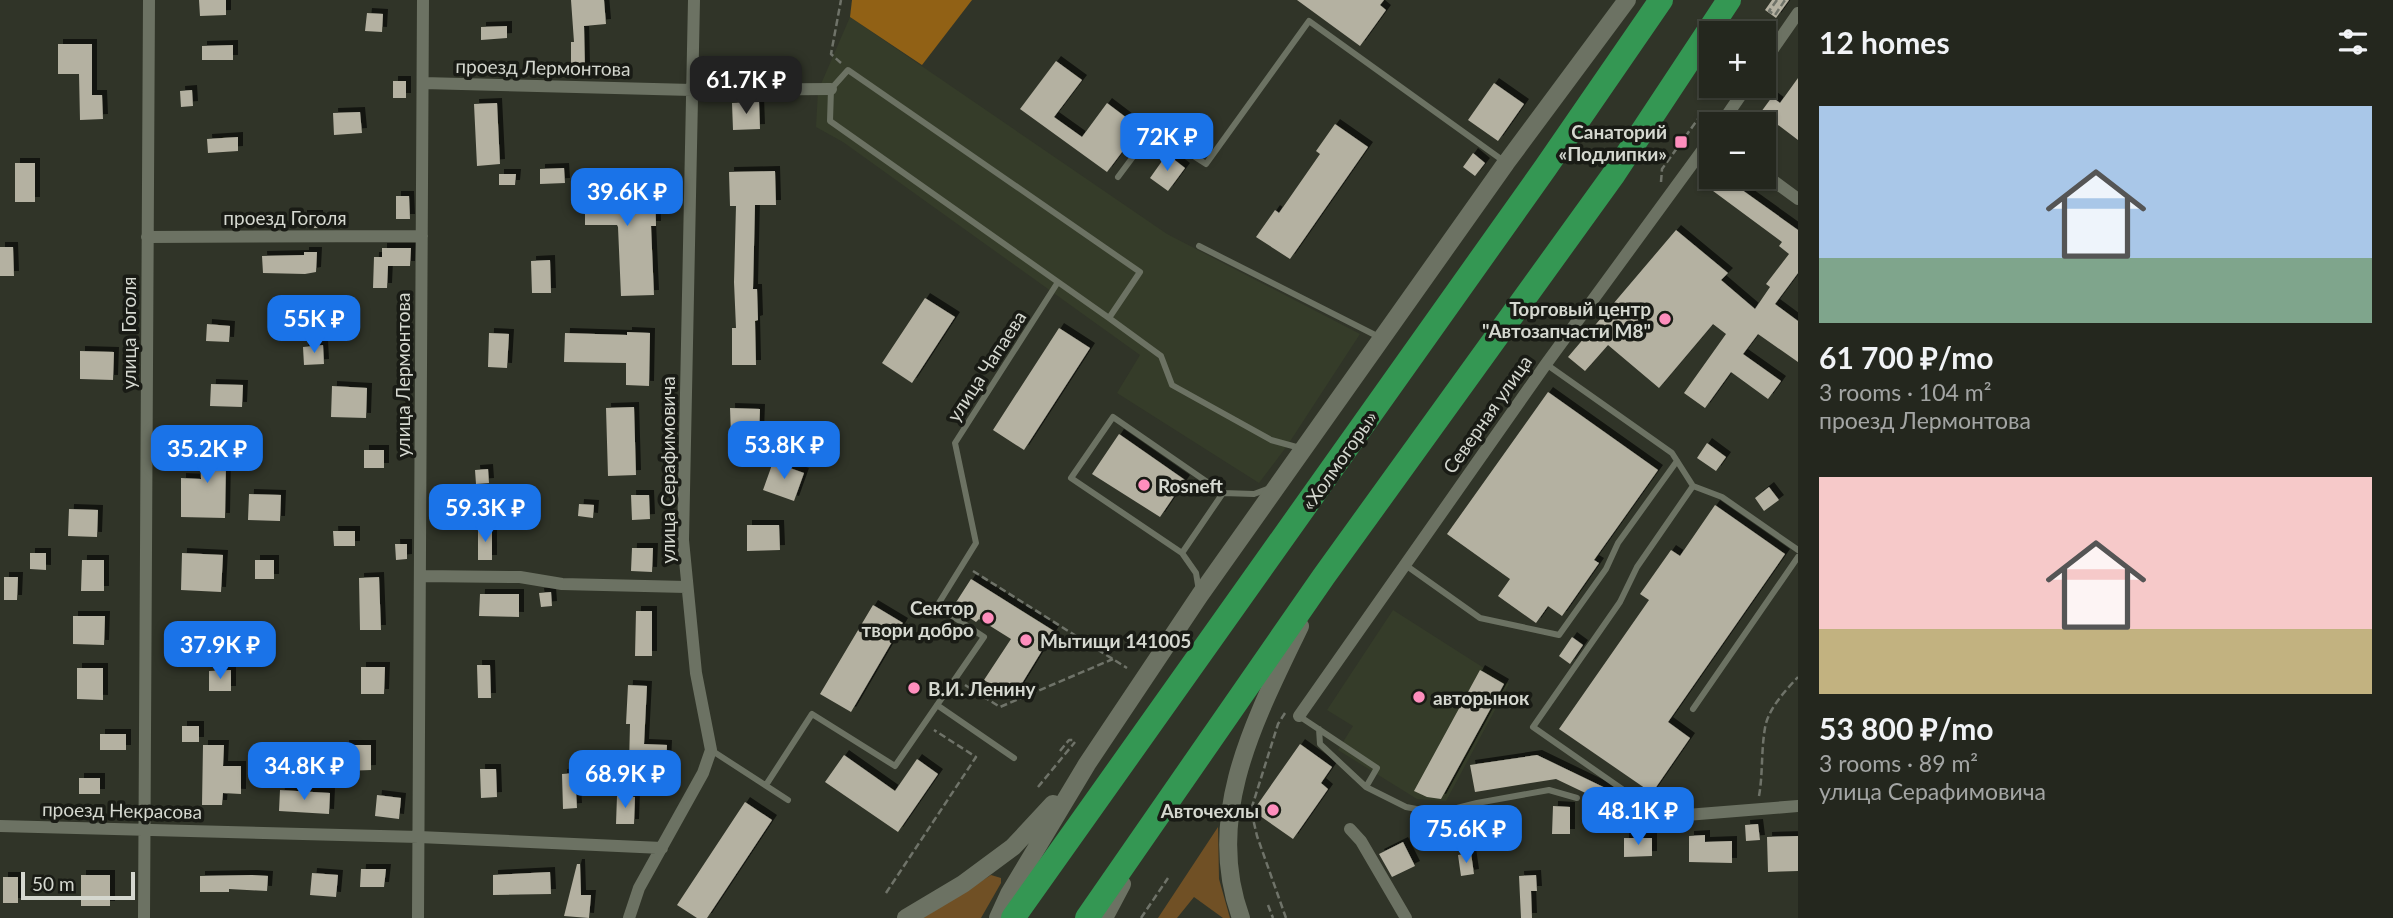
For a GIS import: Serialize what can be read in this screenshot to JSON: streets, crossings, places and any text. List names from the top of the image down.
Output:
{
  "streets": {
    "highway": ["«Холмогоры»"],
    "street": [
      "проезд Лермонтова",
      "проезд Гоголя",
      "улица Гоголя",
      "улица Лермонтова",
      "Северная улица",
      "улица Серафимовича",
      "проезд Некрасова"
    ],
    "lane": ["улица Чапаева"]
  },
  "crossings": [
    ["проезд Лермонтова", "улица Лермонтова"],
    ["проезд Лермонтова", "улица Серафимовича"],
    ["проезд Гоголя", "улица Гоголя"],
    ["проезд Гоголя", "улица Лермонтова"],
    ["улица Гоголя", "проезд Некрасова"],
    ["улица Лермонтова", "проезд Некрасова"]
  ],
  "places": {
    "transit": ["Санаторий «Подлипки»"],
    "other": [
      "Торговый центр \"Автозапчасти М8\"",
      "Rosneft",
      "Сектор твори добро",
      "Мытищи 141005",
      "В.И. Ленину",
      "авторынок",
      "Авточехлы"
    ]
  },
  "scale_bar": "50 m",
  "page": {
    "heading": "12 homes",
    "map_buttons": ["+", "−"],
    "price": [
      "61.7K ₽",
      "72K ₽",
      "39.6K ₽",
      "55K ₽",
      "53.8K ₽",
      "35.2K ₽",
      "59.3K ₽",
      "37.9K ₽",
      "34.8K ₽",
      "68.9K ₽",
      "48.1K ₽",
      "75.6K ₽"
    ],
    "list": [
      {
        "name": "61 700 ₽/mo",
        "note": "3 rooms · 104 m² · проезд Лермонтова"
      },
      {
        "name": "53 800 ₽/mo",
        "note": "3 rooms · 89 m² · улица Серафимовича"
      }
    ],
    "scale": "50 m"
  }
}
